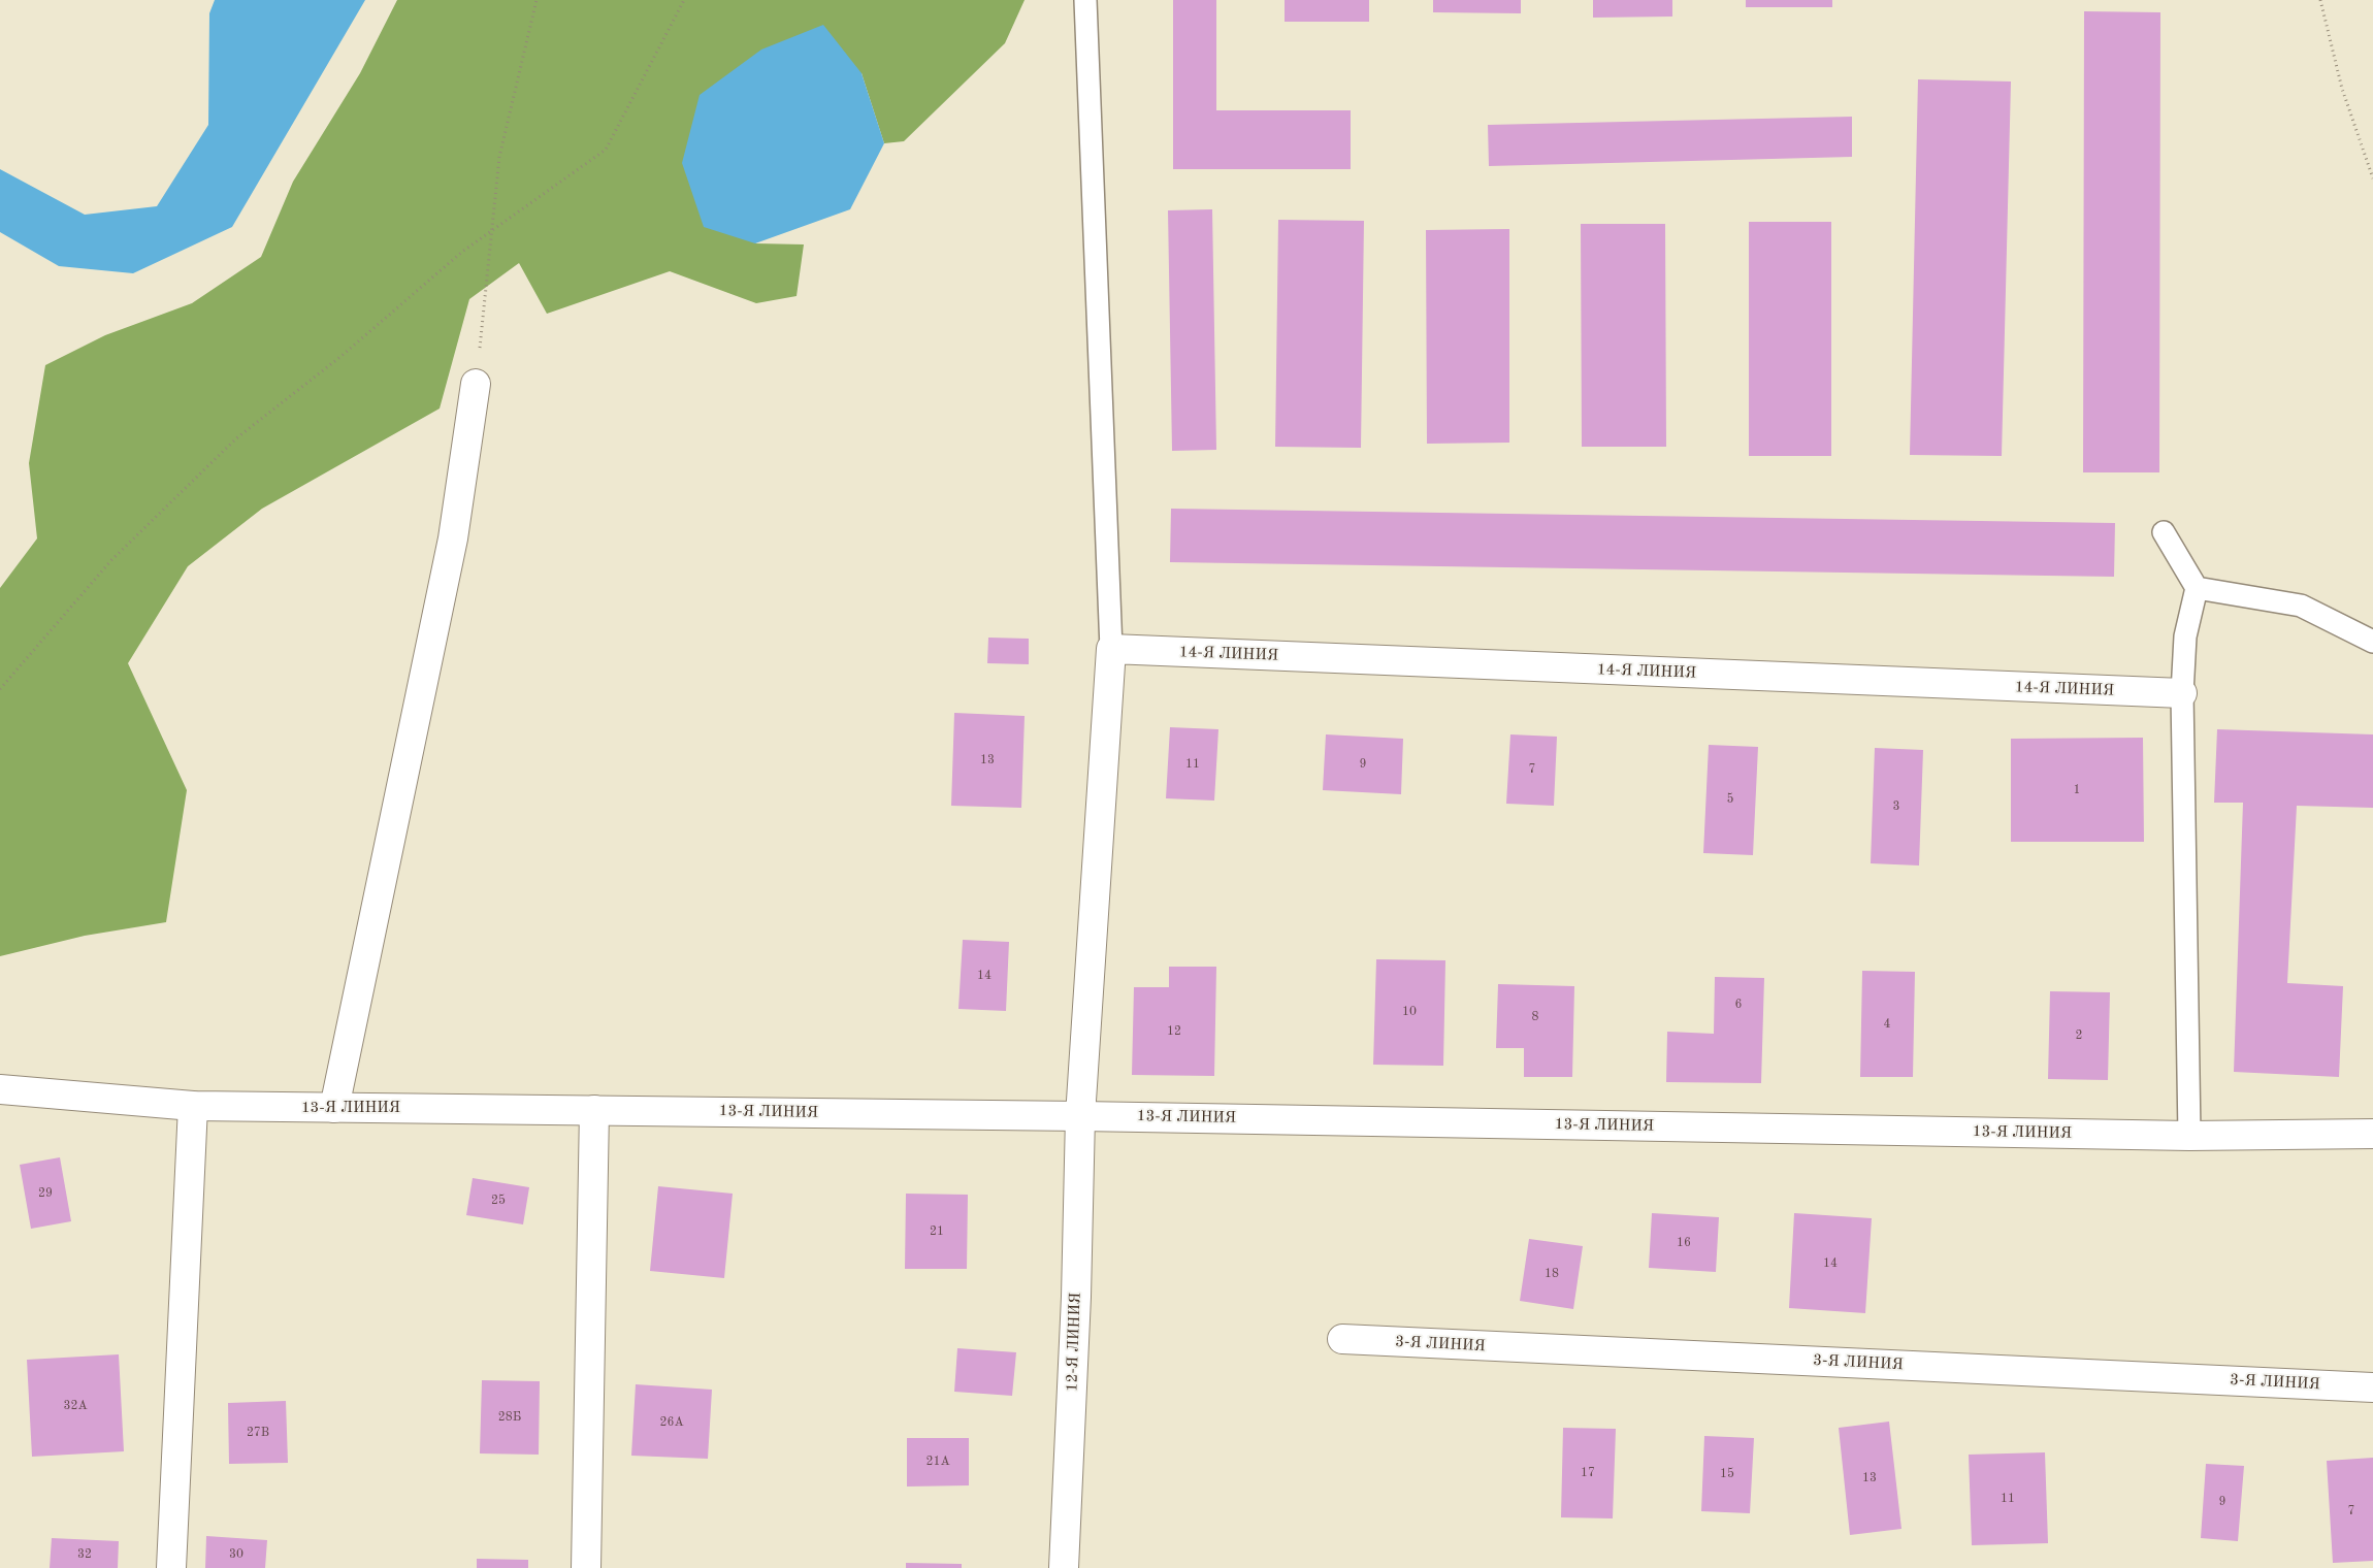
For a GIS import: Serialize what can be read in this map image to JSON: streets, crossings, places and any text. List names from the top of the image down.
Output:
{
  "streets": {
    "street": [
      "14-Я ЛИНИЯ",
      "13-Я ЛИНИЯ",
      "12-Я ЛИНИЯ",
      "3-Я ЛИНИЯ"
    ]
  },
  "crossings": [
    ["14-Я ЛИНИЯ", "12-Я ЛИНИЯ"],
    ["13-Я ЛИНИЯ", "12-Я ЛИНИЯ"]
  ],
  "house_numbers": [
    "13",
    "11",
    "9",
    "7",
    "1",
    "5",
    "3",
    "14",
    "6",
    "10",
    "8",
    "4",
    "12",
    "2",
    "29",
    "25",
    "21",
    "16",
    "14",
    "18",
    "32А",
    "28Б",
    "26А",
    "27В",
    "21А",
    "17",
    "15",
    "13",
    "11",
    "9",
    "7",
    "32",
    "30"
  ]
}
